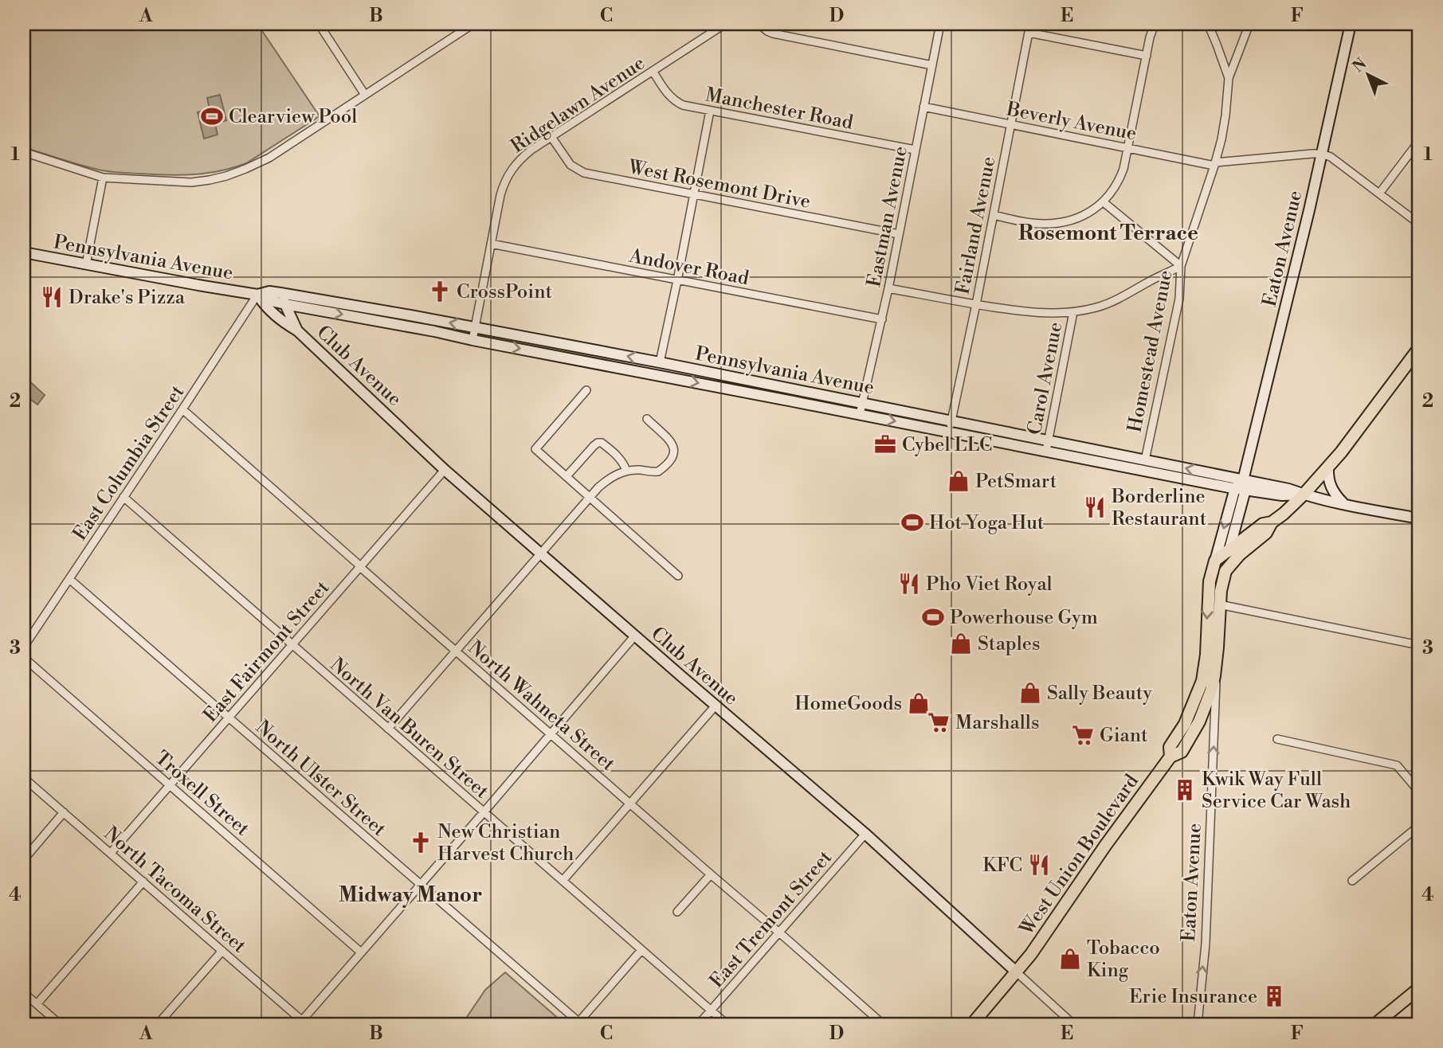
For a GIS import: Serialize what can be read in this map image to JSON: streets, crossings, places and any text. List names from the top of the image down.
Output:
{
  "streets": {
    "main road": ["West Union Boulevard"],
    "street": [
      "Ridgelawn Avenue",
      "Manchester Road",
      "Beverly Avenue",
      "West Rosemont Drive",
      "Eastman Avenue",
      "Fairland Avenue",
      "Eaton Avenue",
      "Pennsylvania Avenue",
      "Andover Road",
      "Homestead Avenue",
      "Club Avenue",
      "Carol Avenue",
      "East Columbia Street",
      "East Fairmont Street",
      "North Wahneta Street",
      "North Van Buren Street",
      "North Ulster Street",
      "Troxell Street",
      "North Tacoma Street",
      "East Tremont Street"
    ]
  },
  "crossings": [
    ["Ridgelawn Avenue", "Manchester Road"],
    ["Ridgelawn Avenue", "West Rosemont Drive"],
    ["Ridgelawn Avenue", "Pennsylvania Avenue"],
    ["Ridgelawn Avenue", "Andover Road"],
    ["Manchester Road", "Eastman Avenue"],
    ["Beverly Avenue", "Eastman Avenue"],
    ["Beverly Avenue", "Fairland Avenue"],
    ["Beverly Avenue", "Eaton Avenue"],
    ["Beverly Avenue", "Homestead Avenue"],
    ["West Rosemont Drive", "Eastman Avenue"],
    ["Eastman Avenue", "Pennsylvania Avenue"],
    ["Eastman Avenue", "Andover Road"],
    ["Fairland Avenue", "Pennsylvania Avenue"],
    ["Eaton Avenue", "Pennsylvania Avenue"],
    ["Eaton Avenue", "West Union Boulevard"],
    ["Pennsylvania Avenue", "Homestead Avenue"],
    ["Pennsylvania Avenue", "Club Avenue"],
    ["Pennsylvania Avenue", "Carol Avenue"],
    ["Pennsylvania Avenue", "East Columbia Street"],
    ["Club Avenue", "East Columbia Street"],
    ["Club Avenue", "East Fairmont Street"],
    ["Club Avenue", "West Union Boulevard"],
    ["Club Avenue", "East Tremont Street"],
    ["East Columbia Street", "North Wahneta Street"],
    ["East Columbia Street", "North Van Buren Street"],
    ["East Columbia Street", "North Ulster Street"],
    ["East Fairmont Street", "North Wahneta Street"],
    ["East Fairmont Street", "North Van Buren Street"],
    ["East Fairmont Street", "North Ulster Street"],
    ["East Fairmont Street", "Troxell Street"],
    ["East Fairmont Street", "North Tacoma Street"],
    ["North Wahneta Street", "East Tremont Street"],
    ["North Van Buren Street", "East Tremont Street"]
  ],
  "districts": ["Rosemont Terrace", "Midway Manor"],
  "places": {
    "sports": ["Clearview Pool", "Hot Yoga Hut", "Powerhouse Gym"],
    "church": ["CrossPoint", "New Christian Harvest Church"],
    "restaurant": [
      "Drake's Pizza",
      "Borderline Restaurant",
      "Pho Viet Royal",
      "KFC"
    ],
    "office": ["Cybel LLC"],
    "shop": [
      "PetSmart",
      "Staples",
      "Sally Beauty",
      "HomeGoods",
      "Tobacco King"
    ],
    "supermarket": ["Marshalls", "Giant"],
    "building": ["Kwik Way Full Service Car Wash", "Erie Insurance"]
  },
  "north": "top left",
  "grid": {
    "columns": [
      "A",
      "B",
      "C",
      "D",
      "E",
      "F"
    ],
    "rows": [
      "1",
      "2",
      "3",
      "4"
    ]
  }
}
